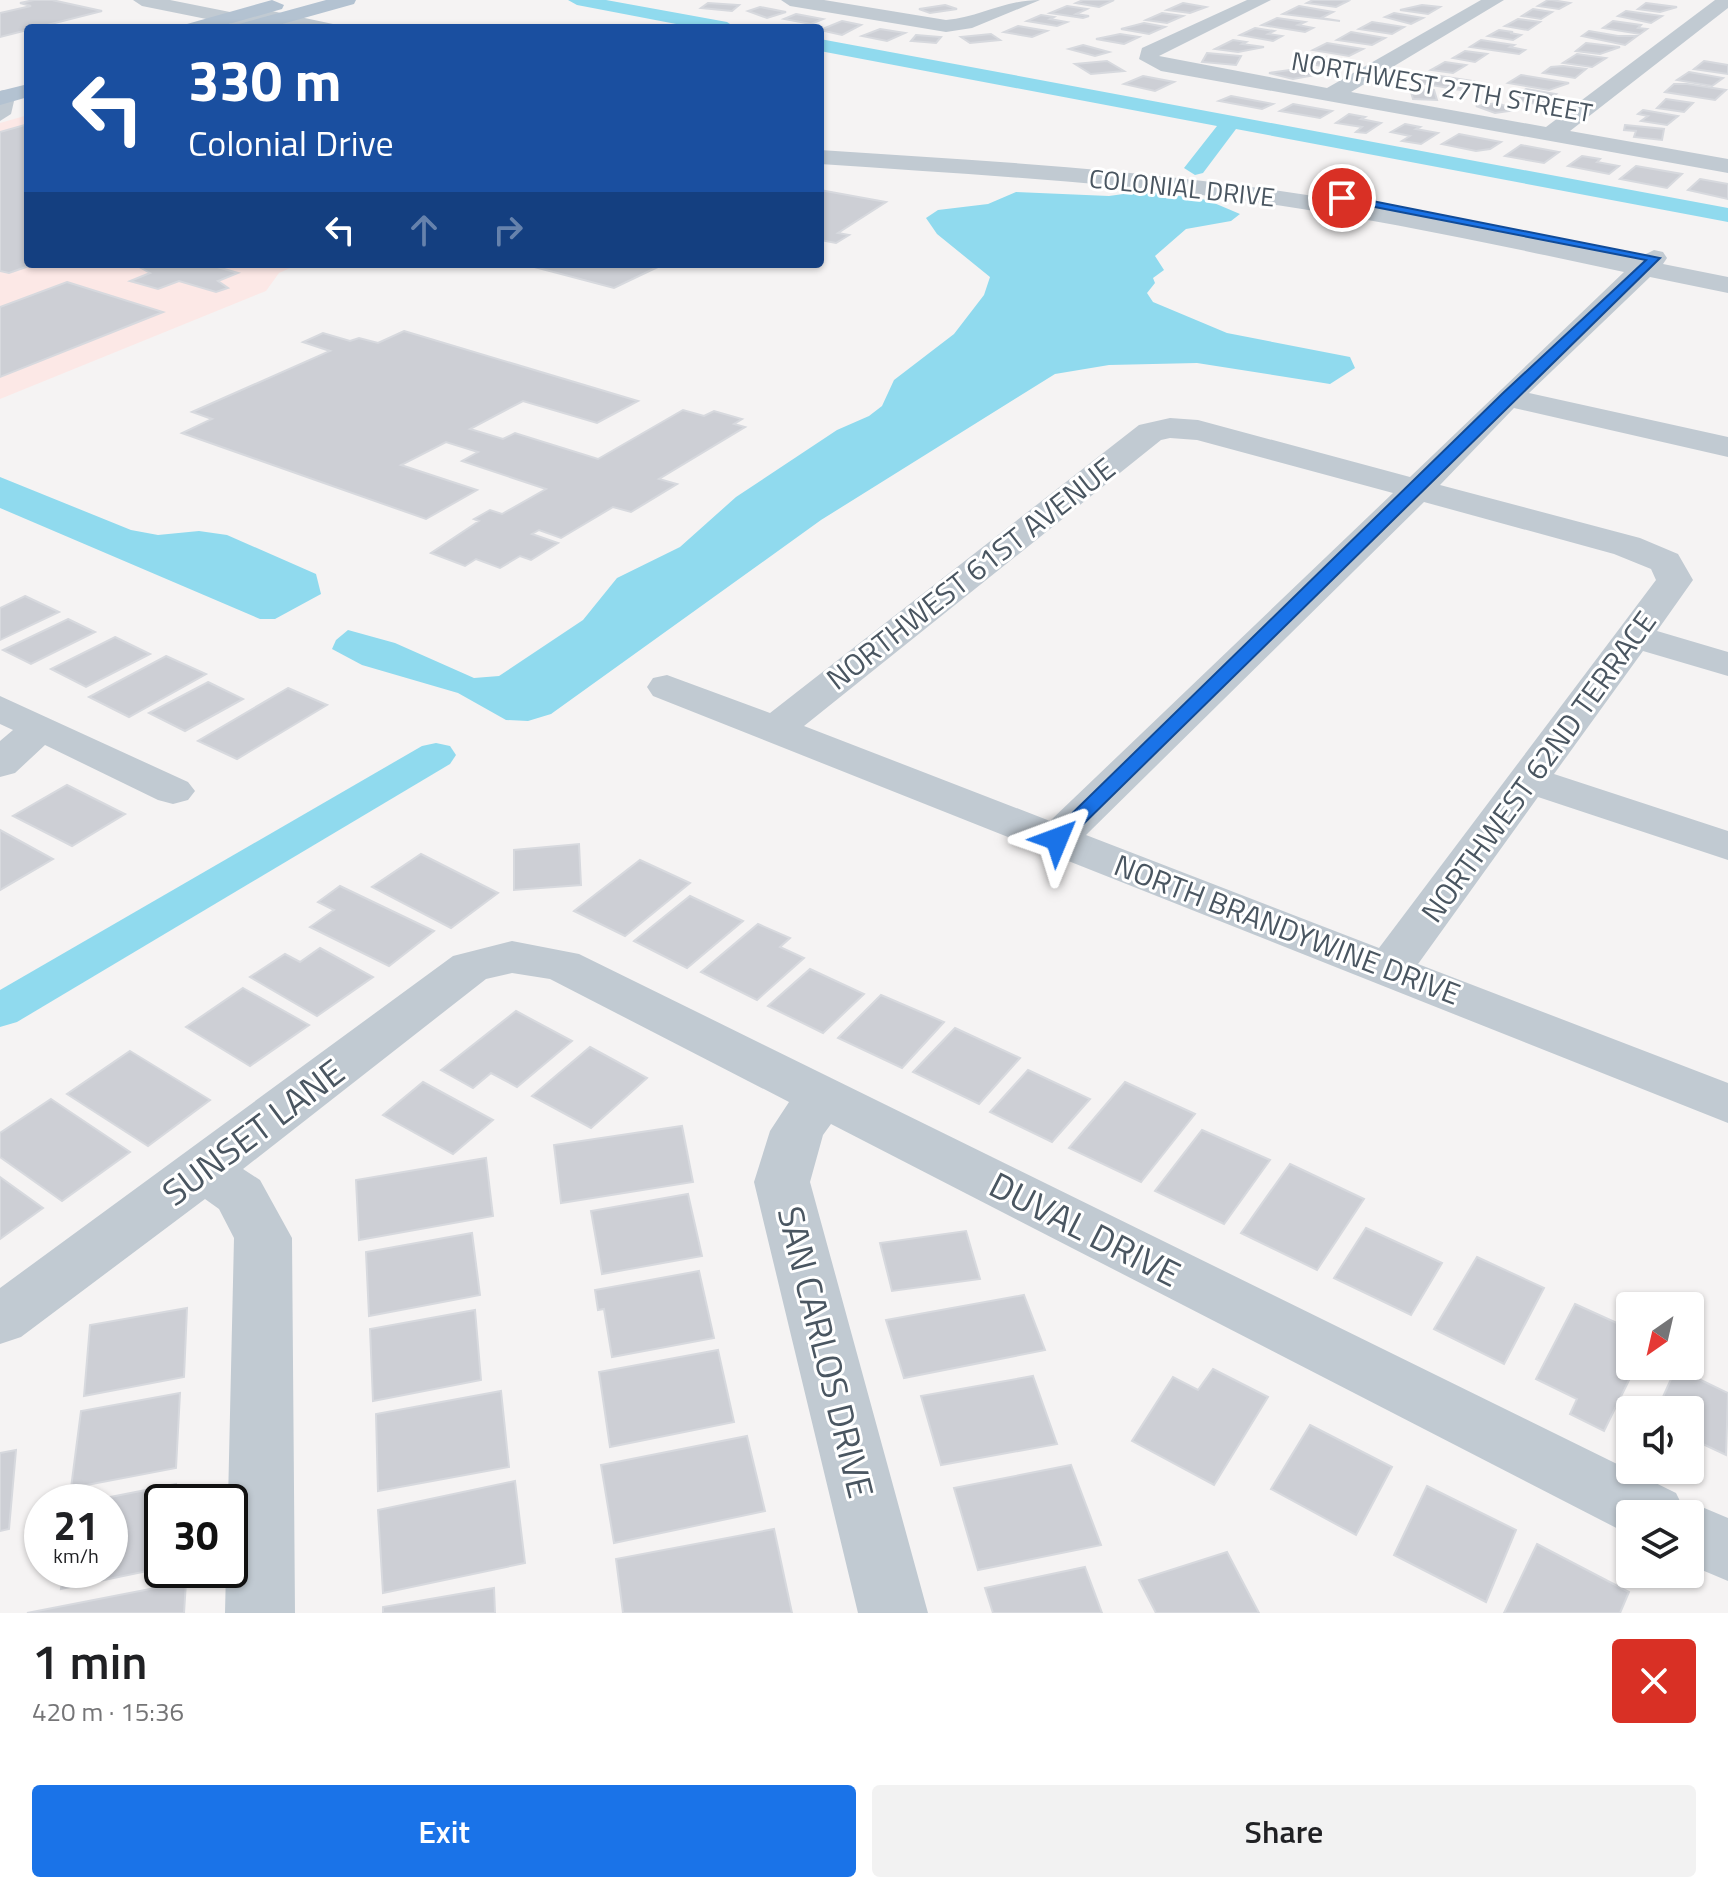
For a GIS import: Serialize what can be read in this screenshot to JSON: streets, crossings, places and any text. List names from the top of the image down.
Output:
{
  "streets": {
    "street": [
      "NORTHWEST 27TH STREET",
      "COLONIAL DRIVE",
      "NORTHWEST 61ST AVENUE",
      "NORTHWEST 62ND TERRACE",
      "NORTH BRANDYWINE DRIVE",
      "SUNSET LANE",
      "DUVAL DRIVE",
      "SAN CARLOS DRIVE"
    ]
  },
  "crossings": [
    ["NORTHWEST 61ST AVENUE", "NORTHWEST 62ND TERRACE"],
    ["NORTHWEST 61ST AVENUE", "NORTH BRANDYWINE DRIVE"],
    ["NORTHWEST 62ND TERRACE", "NORTH BRANDYWINE DRIVE"],
    ["SUNSET LANE", "DUVAL DRIVE"],
    ["DUVAL DRIVE", "SAN CARLOS DRIVE"]
  ],
  "north": "bottom left",
  "page": {
    "turn": ["330 m", "Colonial Drive"],
    "speed": "21 km/h",
    "limit": "30",
    "heading": ["1 min", "420 m · 15:36"],
    "buttons": ["Exit", "Share"]
  }
}
